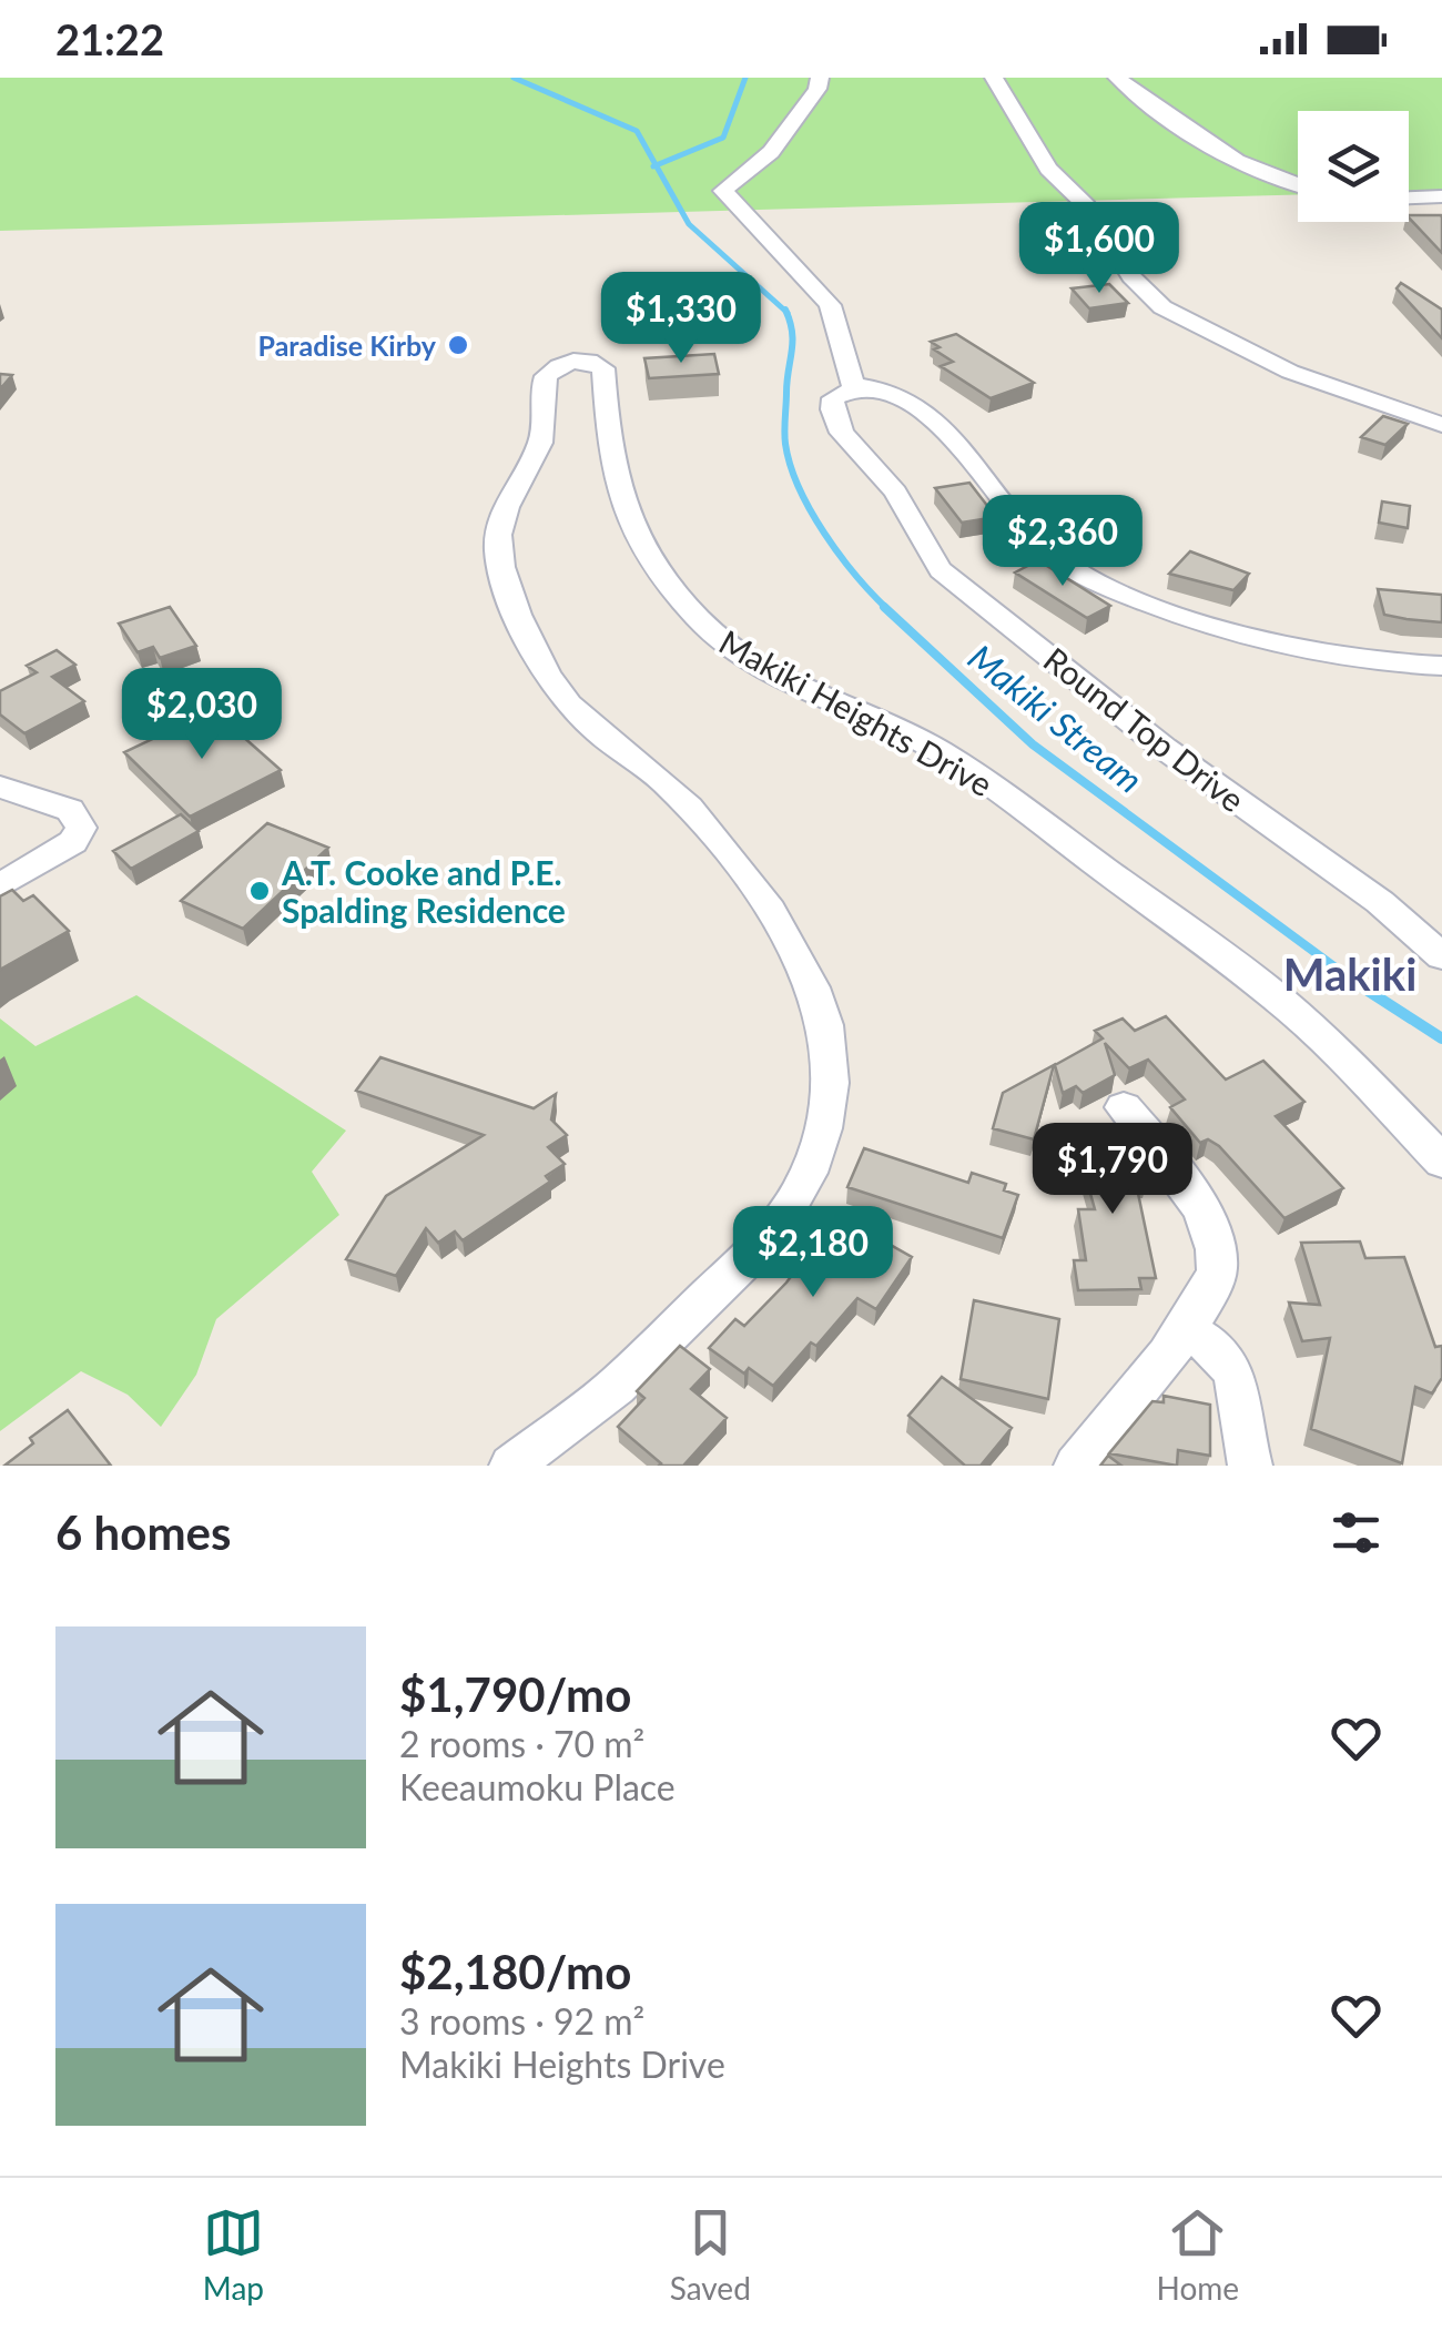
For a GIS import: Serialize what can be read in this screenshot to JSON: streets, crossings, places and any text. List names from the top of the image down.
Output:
{
  "streets": {
    "street": ["Makiki Heights Drive", "Round Top Drive"]
  },
  "districts": ["Makiki"],
  "water": ["Makiki Stream"],
  "places": ["Paradise Kirby", "A.T. Cooke and P.E. Spalding Residence"],
  "page": {
    "status": "21:22",
    "price": [
      "$1,600",
      "$1,330",
      "$2,360",
      "$2,030",
      "$1,790",
      "$2,180"
    ],
    "heading": "6 homes",
    "list": [
      {
        "name": "$1,790/mo",
        "note": "2 rooms · 70 m² · Keeaumoku Place"
      },
      {
        "name": "$2,180/mo",
        "note": "3 rooms · 92 m² · Makiki Heights Drive"
      }
    ],
    "tabs": ["Map", "Saved", "Home"]
  }
}
